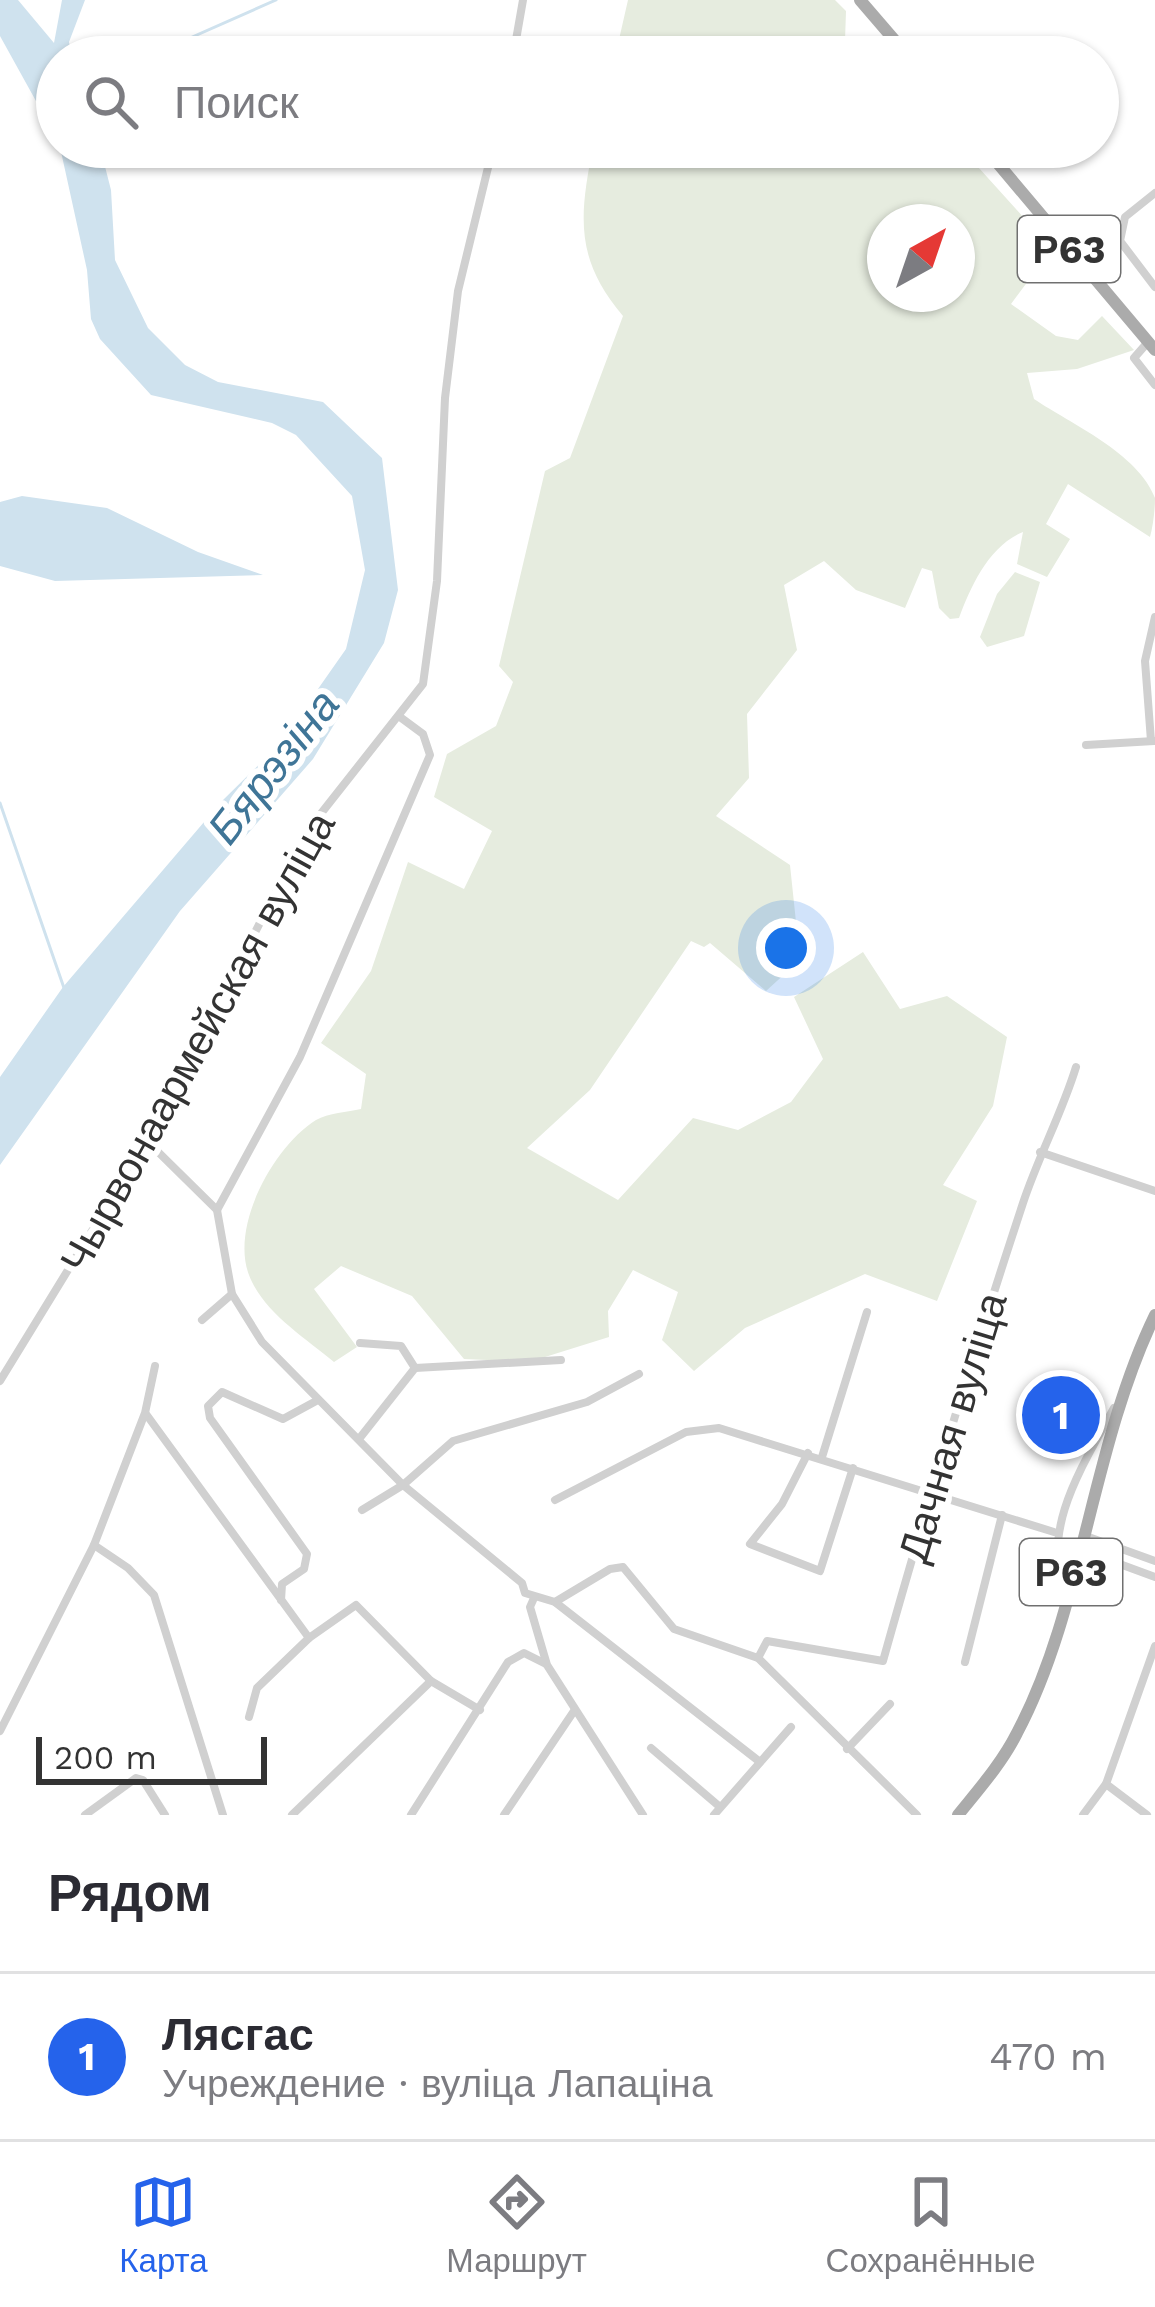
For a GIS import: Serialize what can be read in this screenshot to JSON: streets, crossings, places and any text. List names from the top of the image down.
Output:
{
  "streets": {
    "main road": ["Р63"],
    "street": ["Чырвонаармейская вуліца", "Дачная вуліца"]
  },
  "water": ["Бярэзіна"],
  "scale_bar": "200 m",
  "north": "top right",
  "page": {
    "search": "Поиск",
    "pins": "1",
    "scale": "200 m",
    "heading": "Рядом",
    "list": [
      {
        "mark": "1",
        "name": "Лясгас",
        "note": "Учреждение · вуліца Лапаціна",
        "value": "470 m"
      }
    ],
    "nav": ["Карта", "Маршрут", "Сохранённые"]
  }
}
